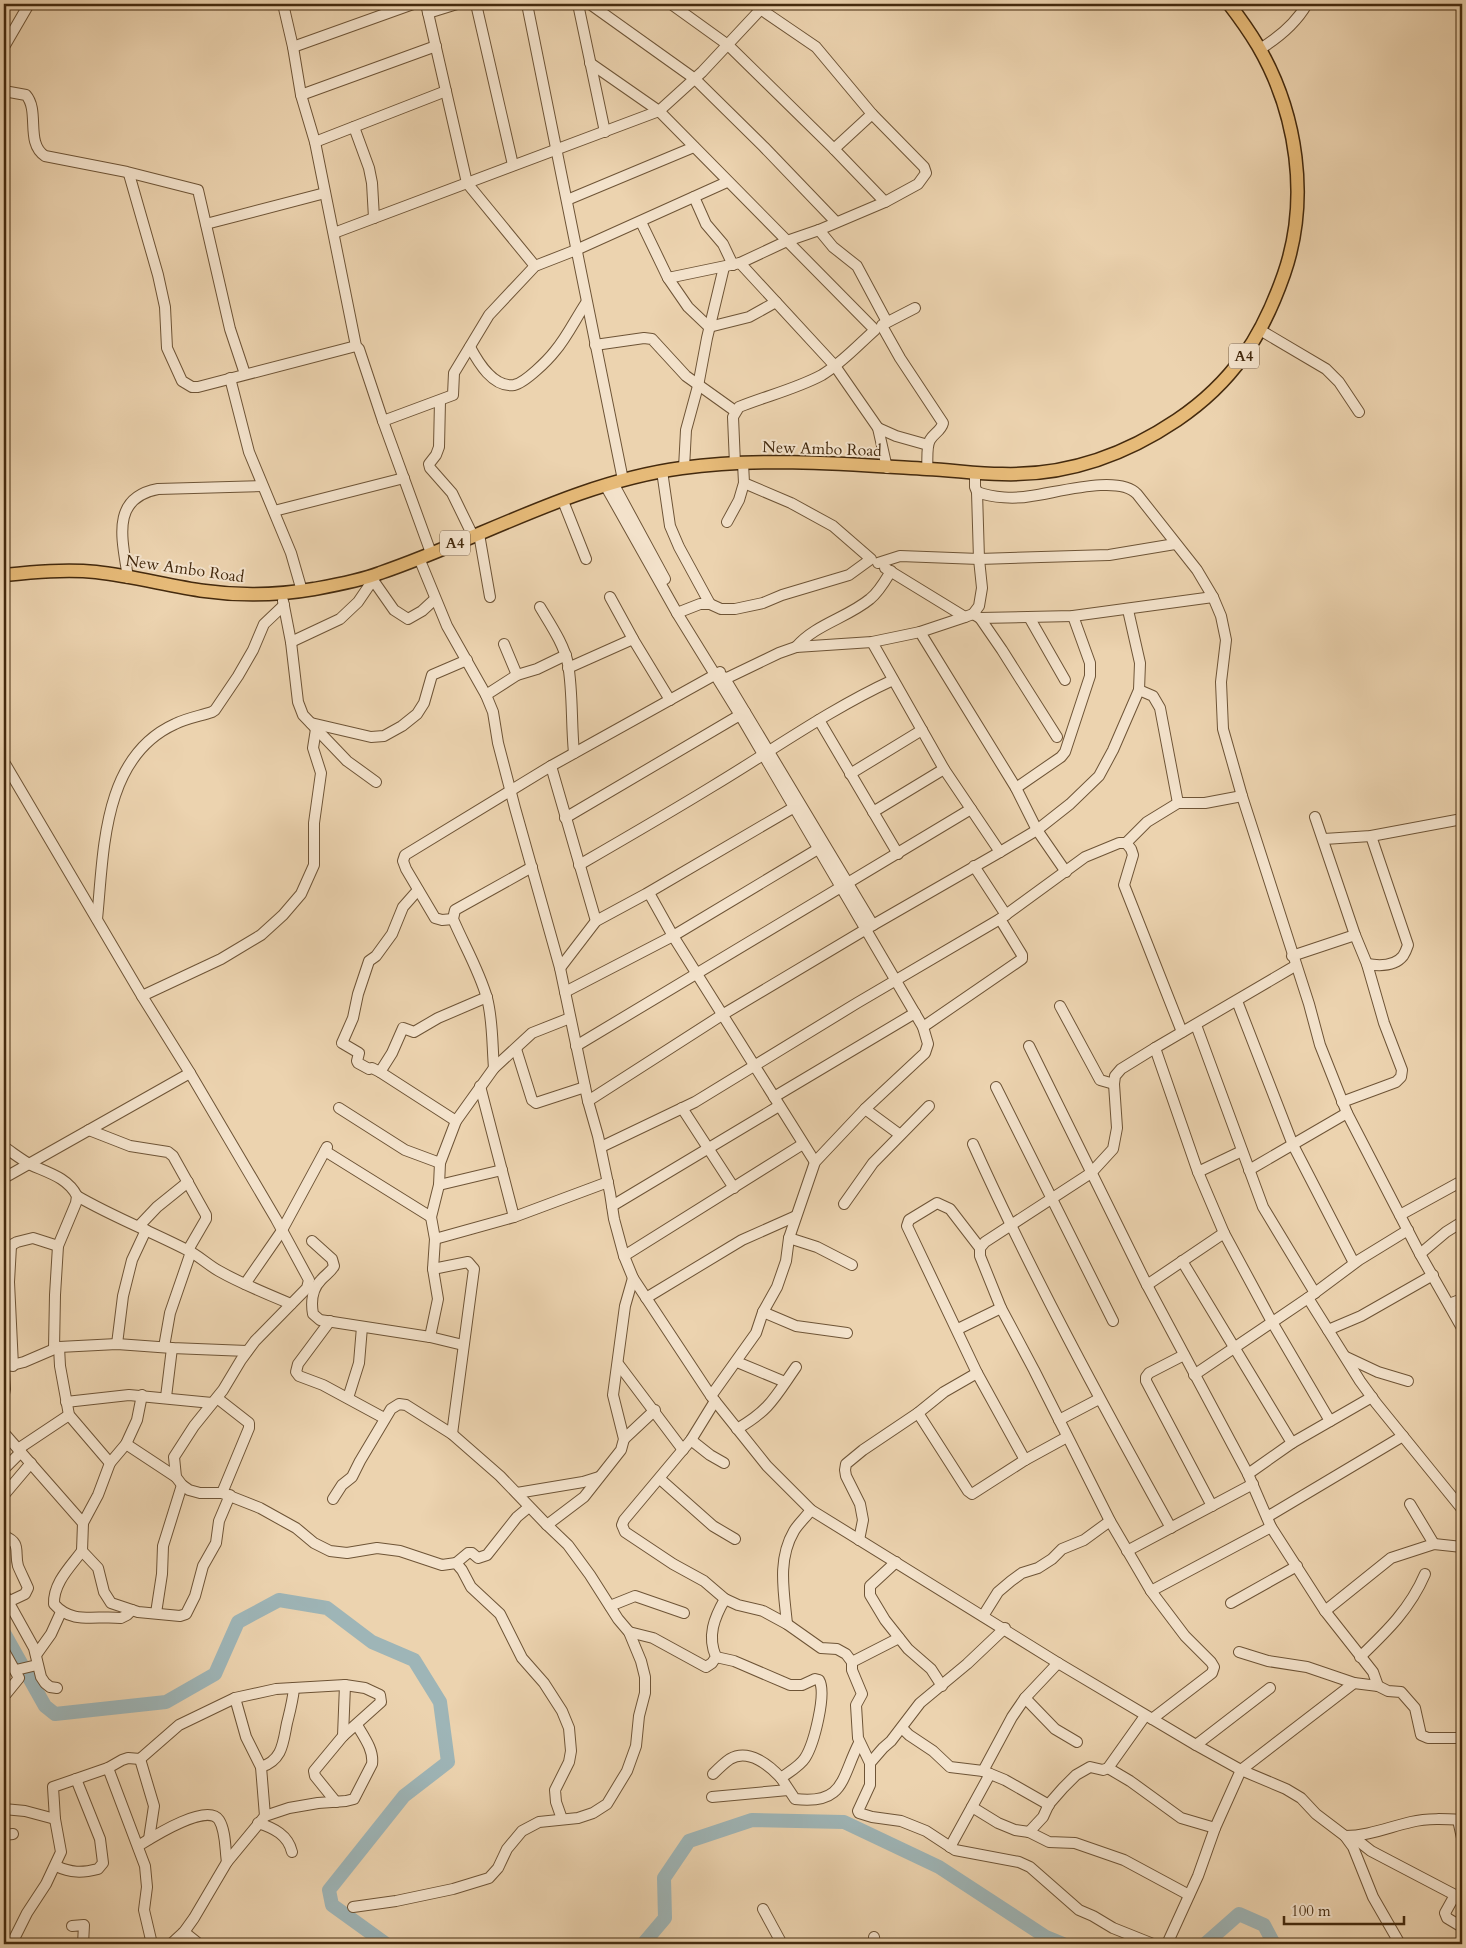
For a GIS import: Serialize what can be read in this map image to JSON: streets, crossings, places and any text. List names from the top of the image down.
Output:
{
  "streets": {
    "main road": ["A4", "New Ambo Road"]
  },
  "scale_bar": "100 m"
}
